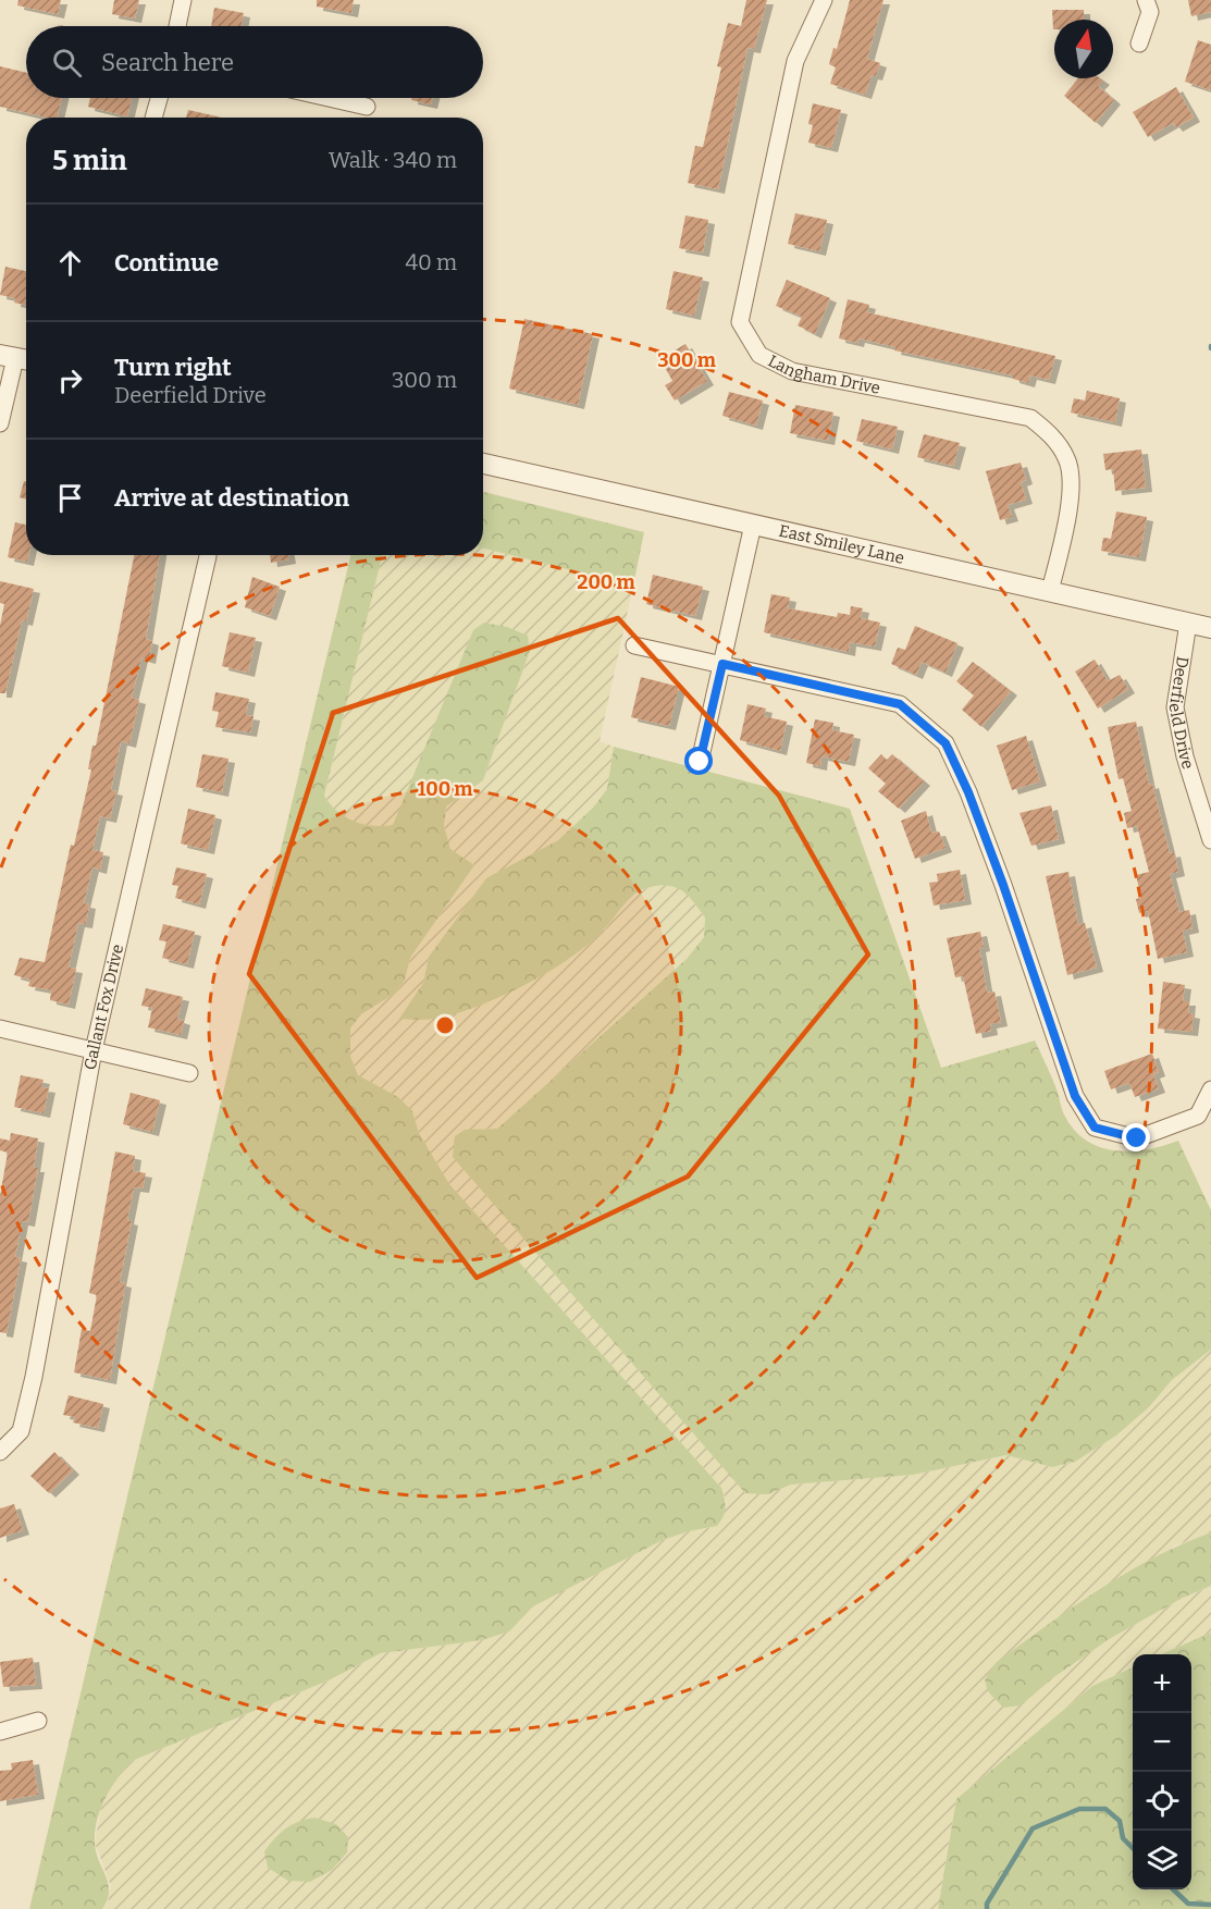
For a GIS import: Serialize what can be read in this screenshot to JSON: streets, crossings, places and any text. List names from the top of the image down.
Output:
{
  "streets": {
    "street": [
      "Langham Drive",
      "East Smiley Lane",
      "Deerfield Drive",
      "Gallant Fox Drive"
    ]
  },
  "crossings": [
    ["Langham Drive", "East Smiley Lane"],
    ["East Smiley Lane", "Deerfield Drive"]
  ],
  "north": "top",
  "page": {
    "search": "Search here",
    "heading": ["5 min", "Walk · 340 m"],
    "list": [
      ["Continue", "40 m"],
      ["Turn right", "Deerfield Drive", "300 m"],
      "Arrive at destination"
    ],
    "map_buttons": ["+", "−"]
  },
  "rings": ["300 m", "200 m", "100 m"]
}
